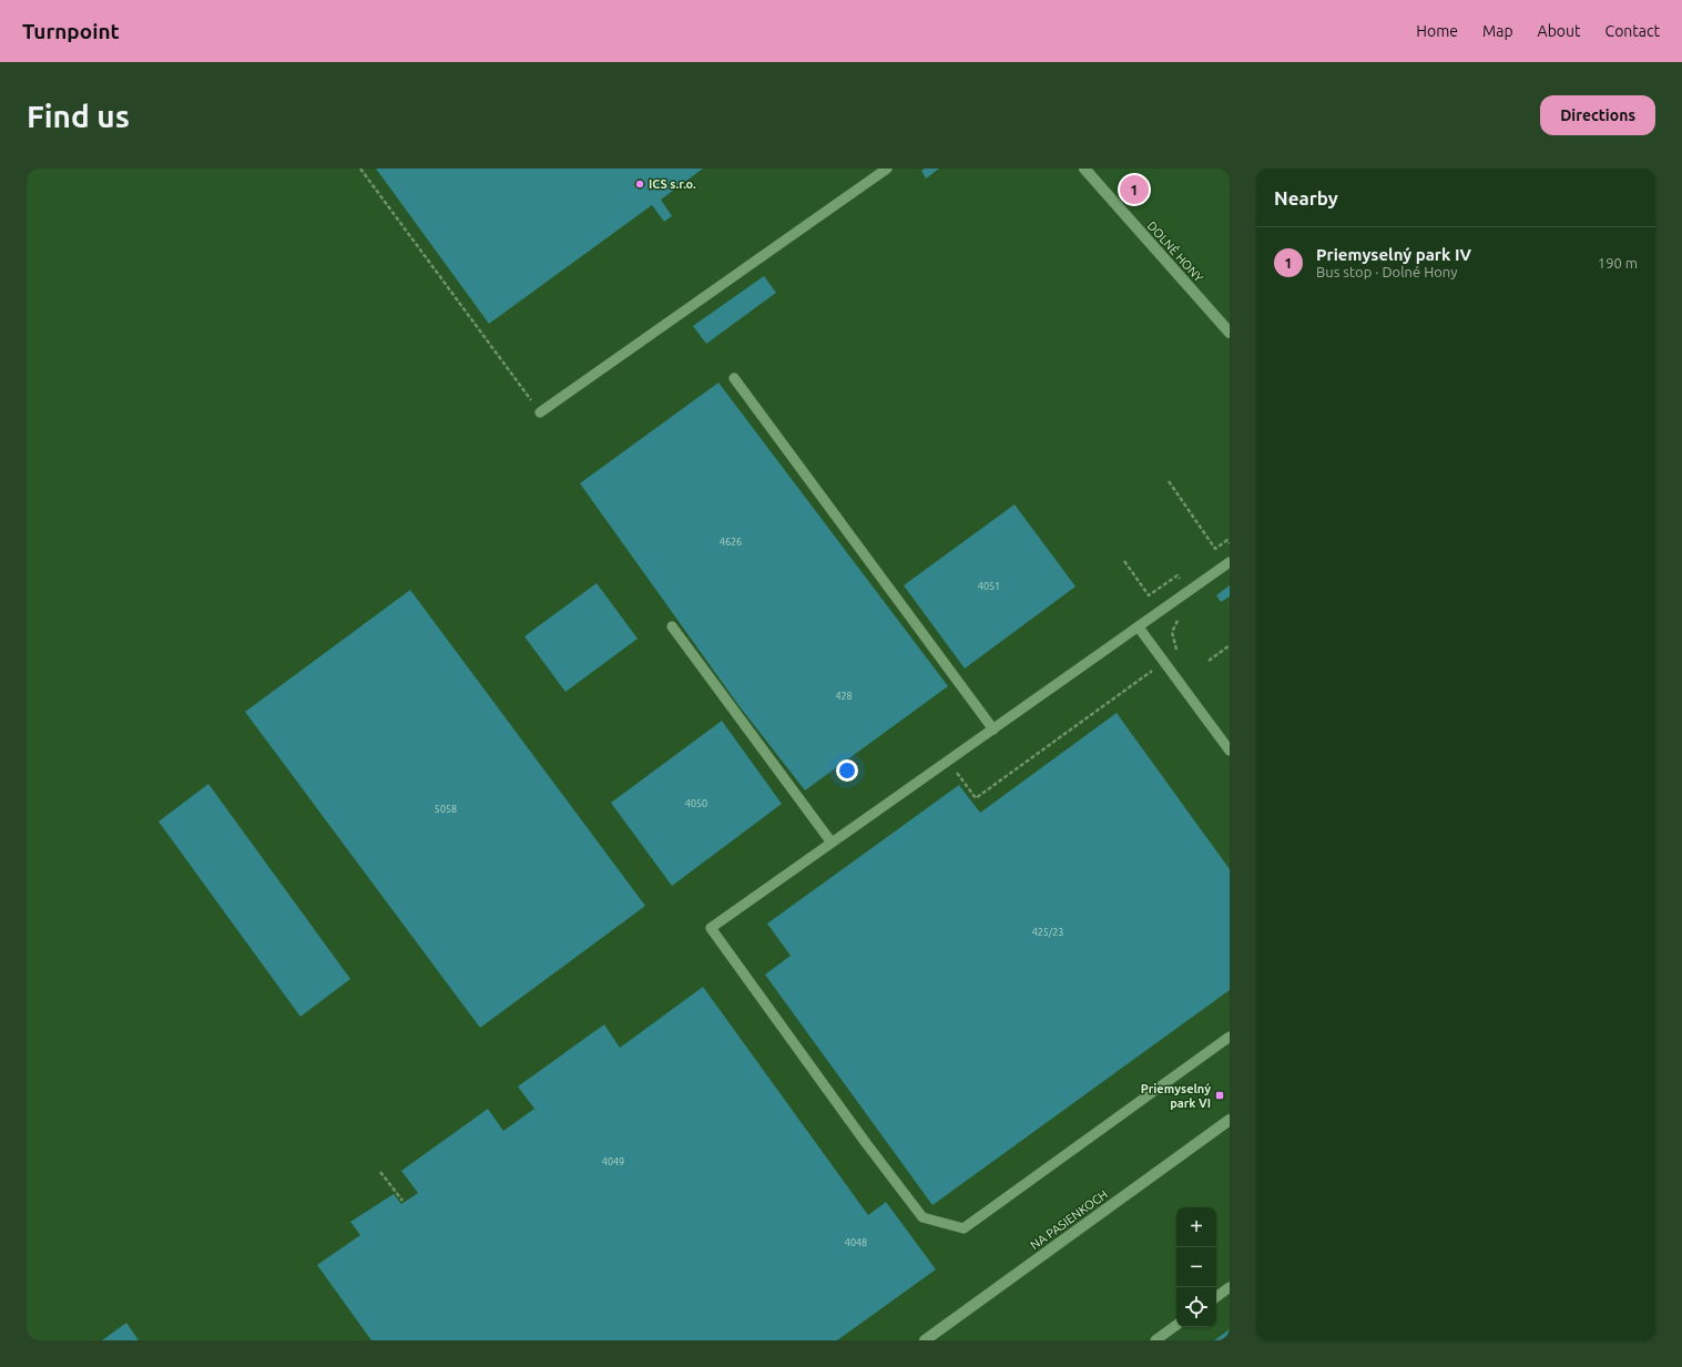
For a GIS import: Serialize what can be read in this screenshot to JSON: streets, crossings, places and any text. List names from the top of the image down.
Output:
{
  "streets": {
    "street": ["DOLNÉ HONY", "NA PASIENKOCH"]
  },
  "places": {
    "other": ["ICS s.r.o."],
    "transit": ["Priemyselný park VI"]
  },
  "house_numbers": [
    "4626",
    "4051",
    "428",
    "4050",
    "5058",
    "425/23",
    "4049",
    "4048"
  ],
  "page": {
    "header": "Turnpoint",
    "nav": [
      "Home",
      "Map",
      "About",
      "Contact"
    ],
    "buttons": "Directions",
    "title": "Find us",
    "heading": "Nearby",
    "pins": "1",
    "list": [
      {
        "mark": "1",
        "name": "Priemyselný park IV",
        "note": "Bus stop · Dolné Hony",
        "value": "190 m"
      }
    ],
    "map_buttons": ["+", "−"]
  }
}
